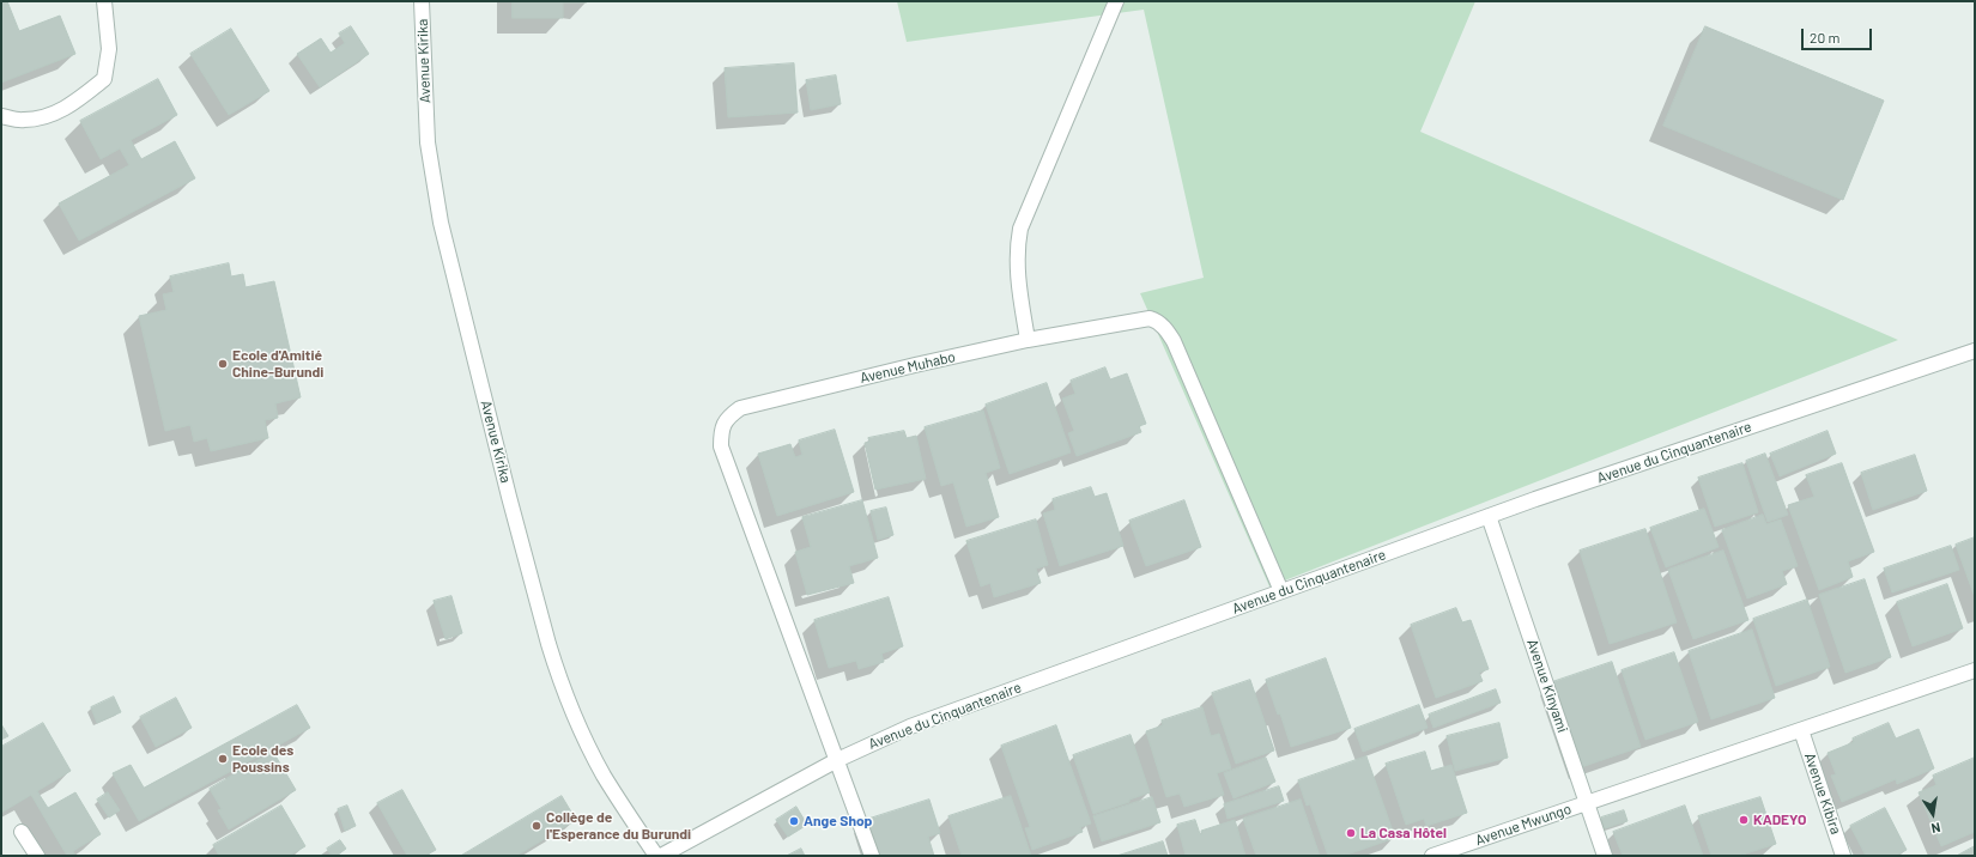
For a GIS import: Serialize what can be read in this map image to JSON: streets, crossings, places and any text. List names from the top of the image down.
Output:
{
  "streets": {
    "street": [
      "Avenue Kirika",
      "Avenue Muhabo",
      "Avenue du Cinquantenaire",
      "Avenue Kinyami",
      "Avenue Kibira",
      "Avenue Mwungo"
    ]
  },
  "crossings": [
    ["Avenue Muhabo", "Avenue du Cinquantenaire"],
    ["Avenue du Cinquantenaire", "Avenue Kinyami"],
    ["Avenue Kinyami", "Avenue Mwungo"],
    ["Avenue Kibira", "Avenue Mwungo"]
  ],
  "places": [
    "Ecole d'Amitié Chine-Burundi",
    "Ecole des Poussins",
    "KADEYO",
    "Ange Shop",
    "Collège de l'Esperance du Burundi",
    "La Casa Hôtel"
  ],
  "scale_bar": "20 m",
  "north": "bottom"
}
